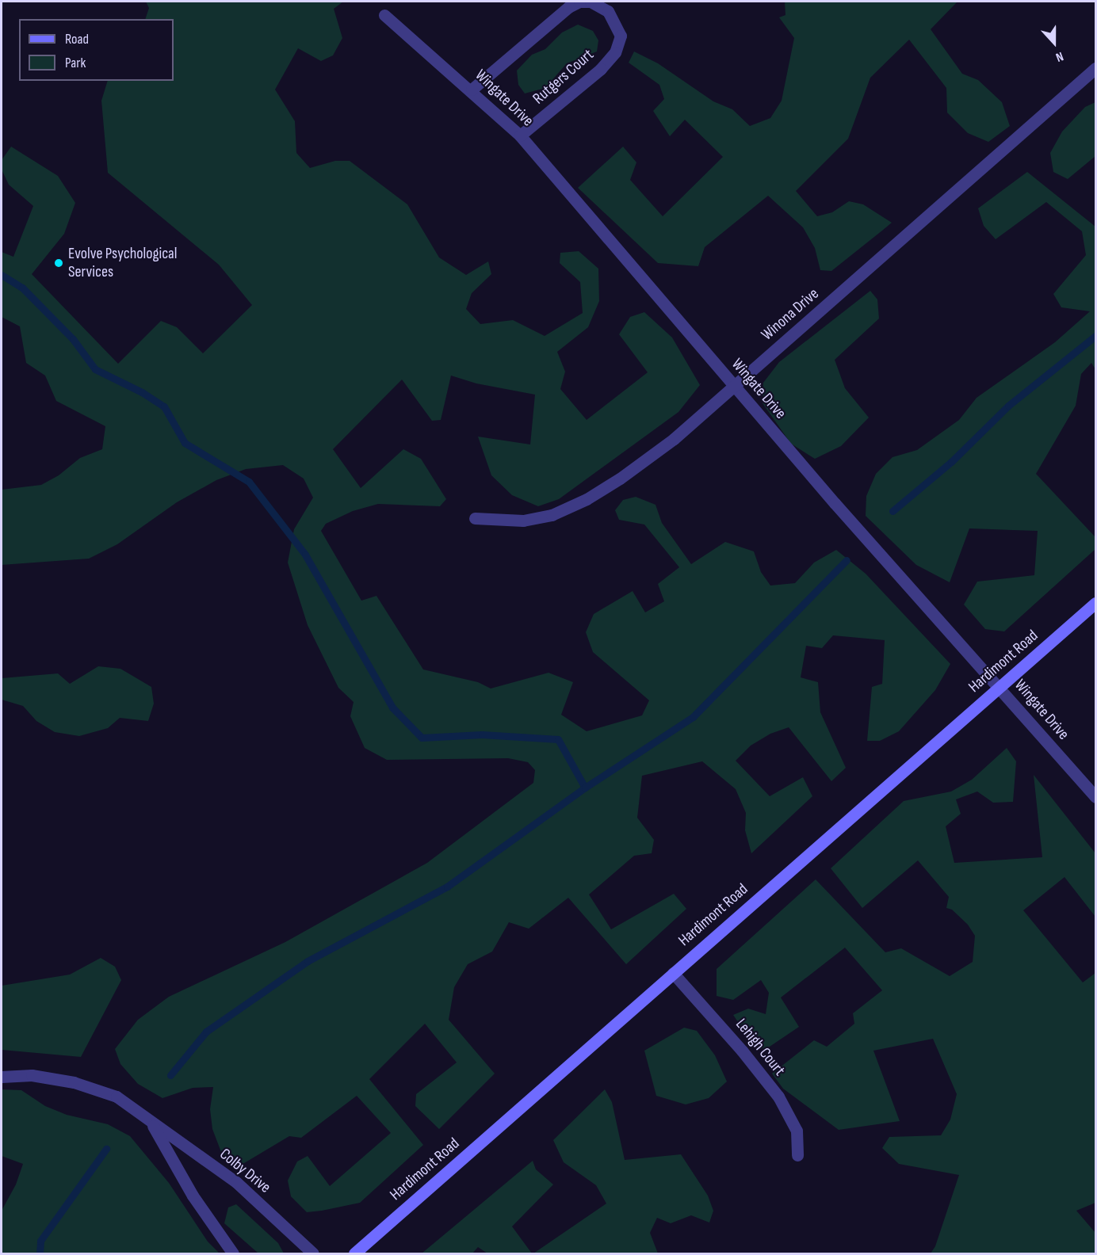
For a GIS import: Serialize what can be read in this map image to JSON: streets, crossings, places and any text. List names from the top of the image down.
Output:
{
  "streets": {
    "street": [
      "Rutgers Court",
      "Wingate Drive",
      "Winona Drive",
      "Hardimont Road",
      "Lehigh Court",
      "Colby Drive"
    ]
  },
  "crossings": [
    ["Rutgers Court", "Wingate Drive"],
    ["Wingate Drive", "Winona Drive"],
    ["Wingate Drive", "Hardimont Road"],
    ["Hardimont Road", "Lehigh Court"]
  ],
  "places": ["Evolve Psychological Services"],
  "legend": ["Road", "Park"],
  "north": "bottom"
}
